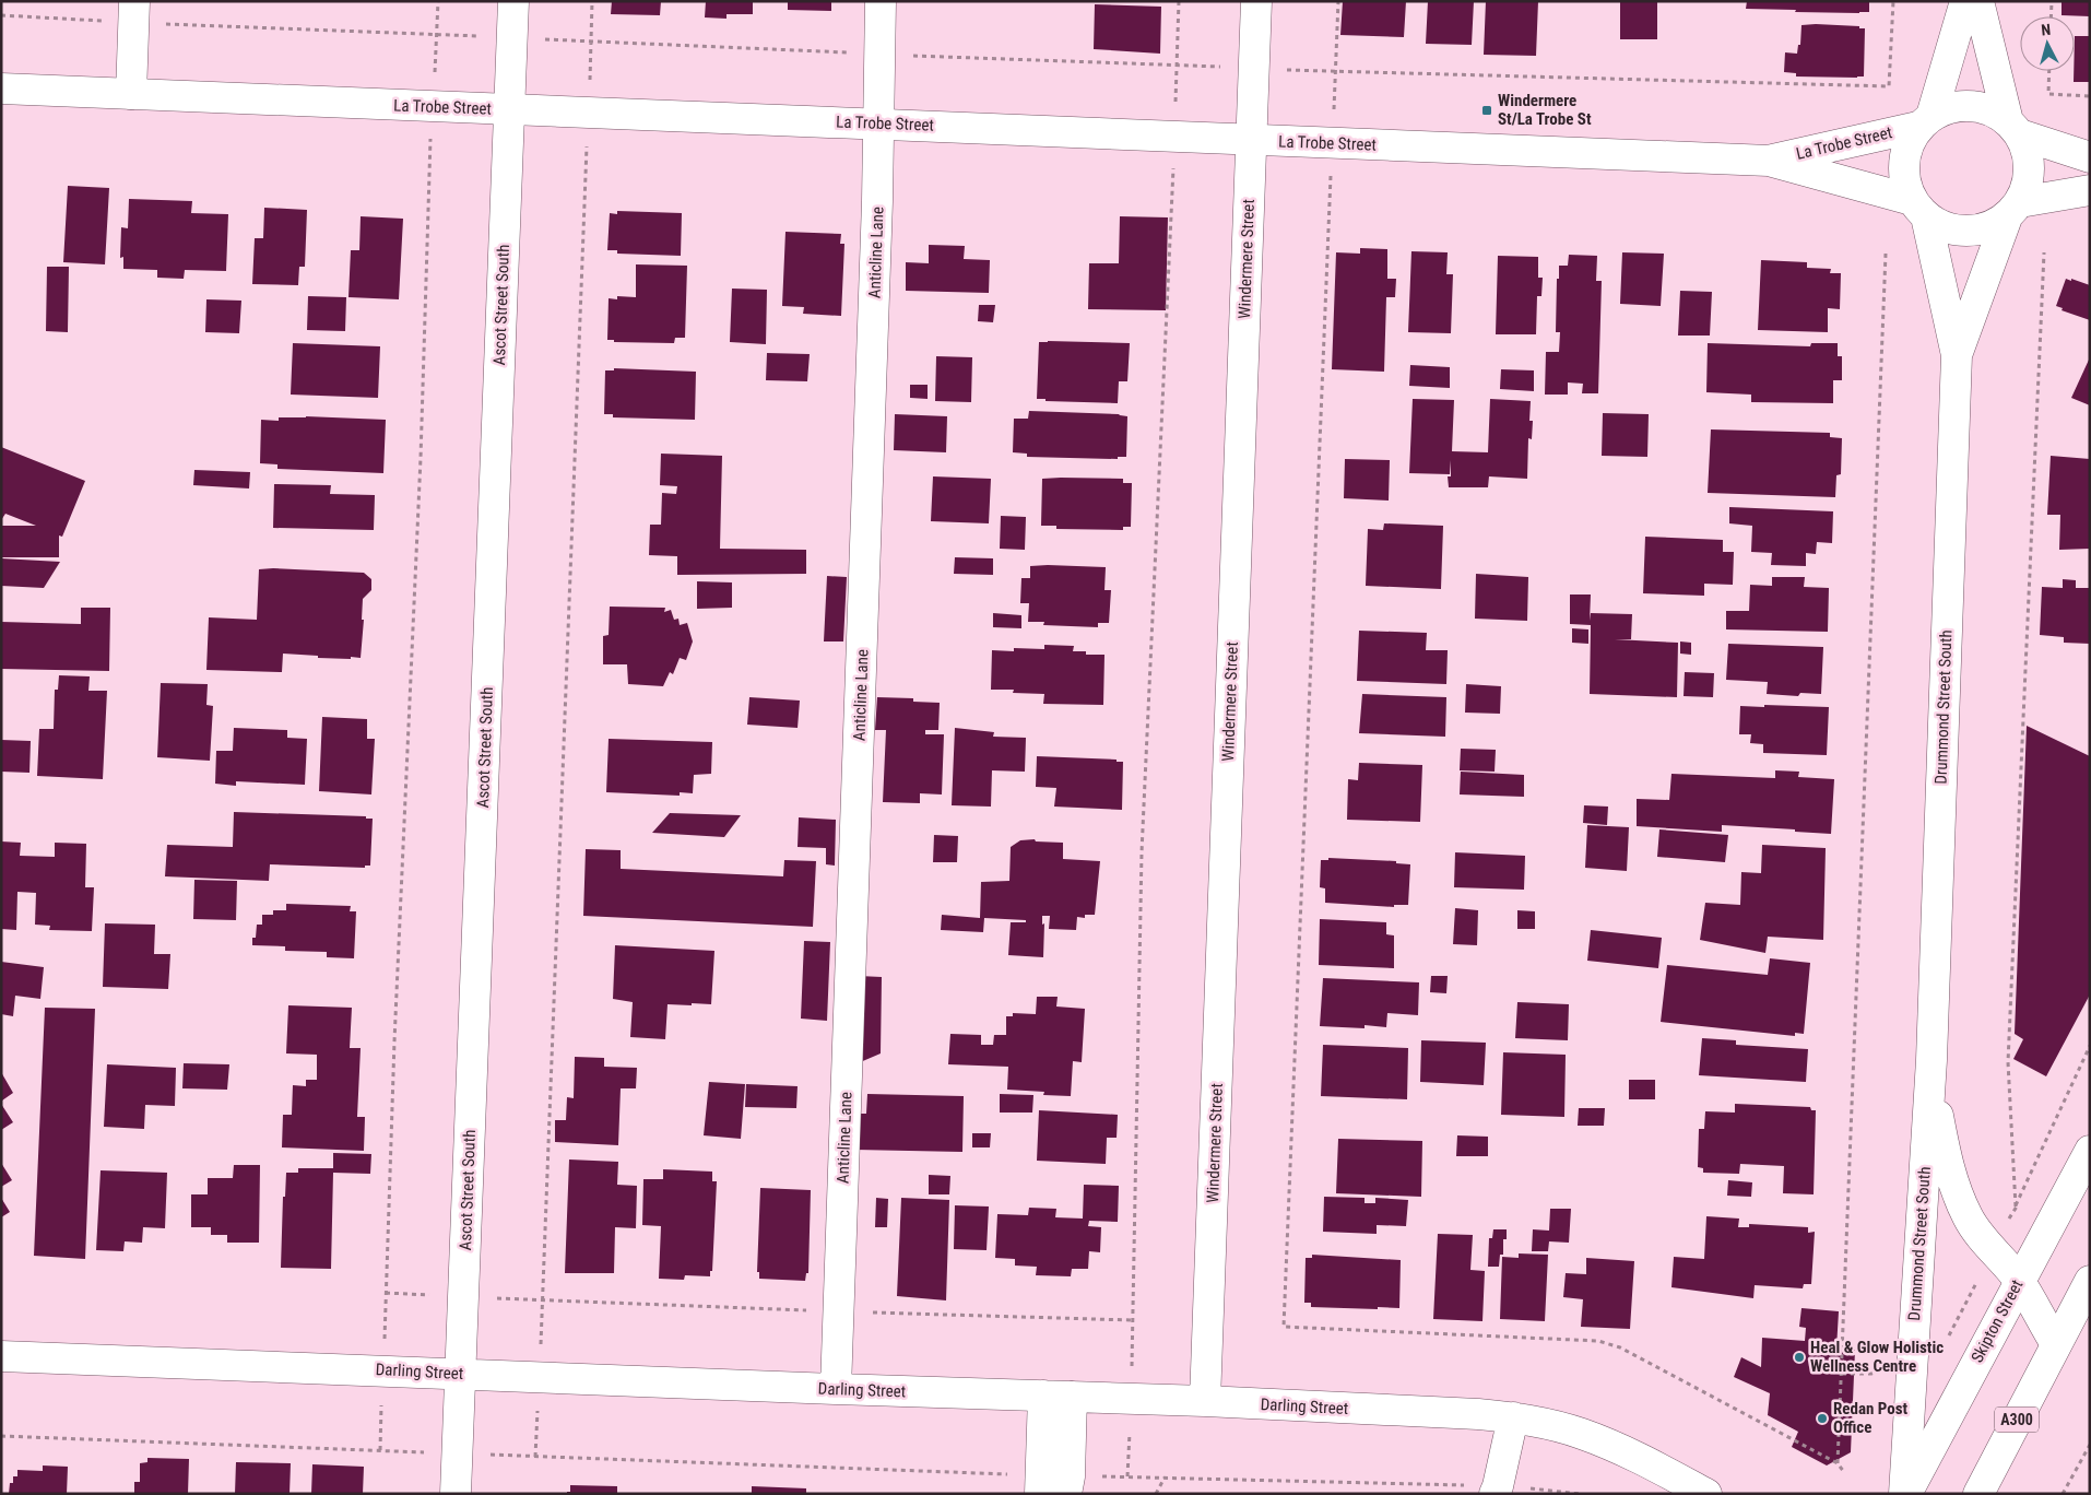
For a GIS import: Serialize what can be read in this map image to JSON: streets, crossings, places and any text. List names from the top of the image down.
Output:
{
  "streets": {
    "main road": [
      "La Trobe Street",
      "Anticline Lane",
      "Windermere Street",
      "Ascot Street South",
      "Drummond Street South",
      "Skipton Street",
      "Darling Street",
      "A300"
    ]
  },
  "crossings": [
    ["La Trobe Street", "Anticline Lane"],
    ["La Trobe Street", "Windermere Street"],
    ["La Trobe Street", "Ascot Street South"],
    ["La Trobe Street", "Drummond Street South"],
    ["Anticline Lane", "Darling Street"],
    ["Windermere Street", "Darling Street"],
    ["Ascot Street South", "Darling Street"],
    ["Drummond Street South", "Skipton Street"],
    ["Drummond Street South", "A300"]
  ],
  "places": {
    "transit": ["Windermere St/La Trobe St"],
    "other": ["Heal & Glow Holistic Wellness Centre", "Redan Post Office"]
  },
  "north": "top"
}
